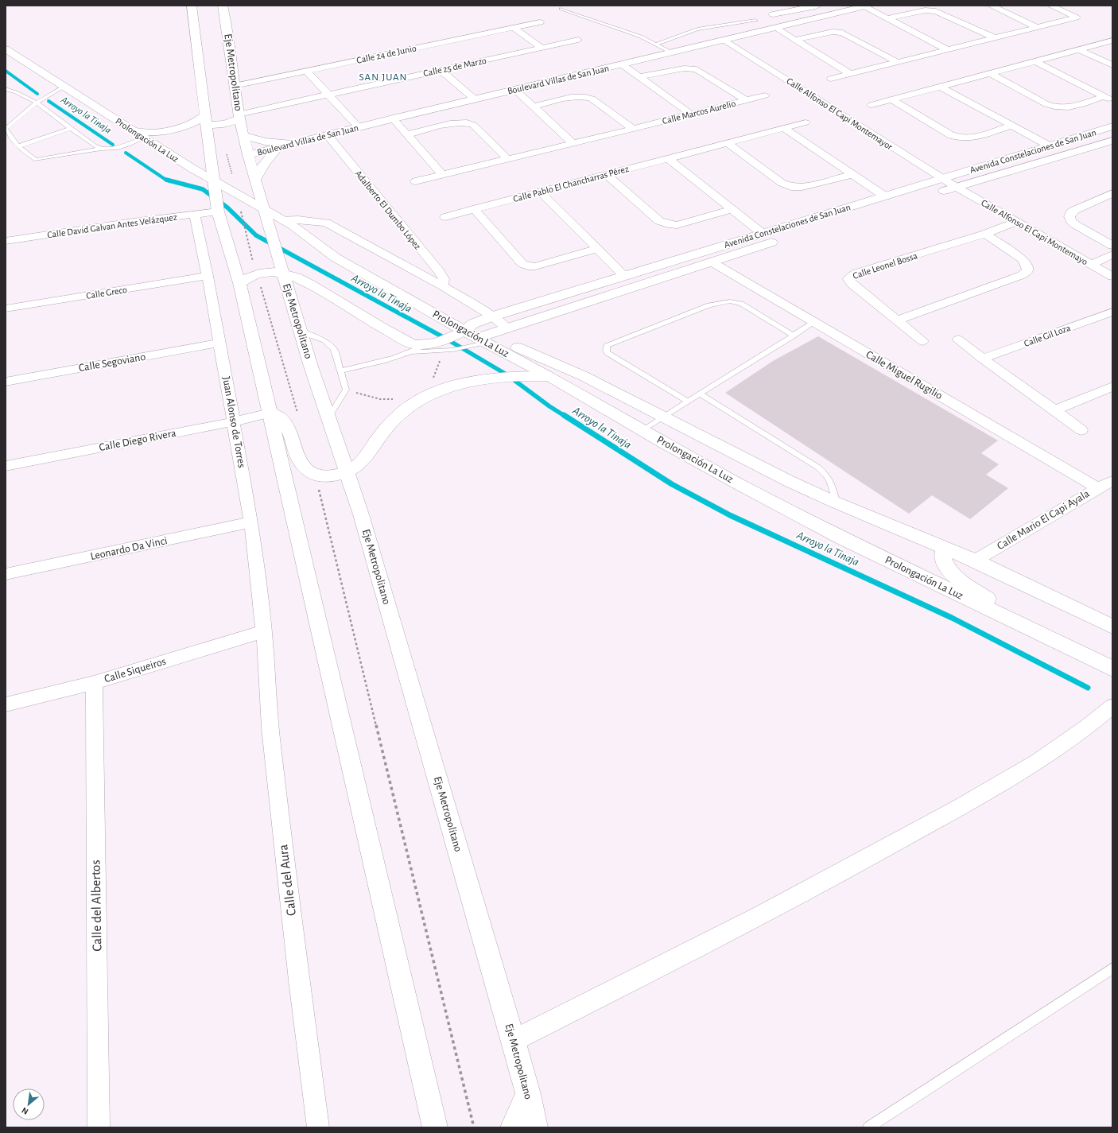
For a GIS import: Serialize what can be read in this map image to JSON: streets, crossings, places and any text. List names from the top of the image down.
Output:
{
  "streets": {
    "main road": [
      "Eje Metropolitano",
      "Boulevard Villas de San Juan",
      "Prolongación La Luz",
      "Avenida Constelaciones de San Juan"
    ],
    "street": [
      "Calle 24 de Junio",
      "Calle 25 de Marzo",
      "Calle Marcos Aurelio",
      "Calle Alfonso El Capi Montemayor",
      "Calle Pablo El Chancharras Pérez",
      "Adalberto El Dumbo López",
      "Calle David Galvan Antes Velázquez",
      "Calle Alfonso El Capi Montemayo",
      "Calle Leonel Bossa",
      "Calle Greco",
      "Calle Gil Loza",
      "Calle Segoviano",
      "Calle Miguel Rugilio",
      "Juan Alonso de Torres",
      "Calle Diego Rivera",
      "Calle Mario El Capi Ayala",
      "Leonardo Da Vinci",
      "Calle Siqueiros",
      "Calle del Aura",
      "Calle del Albertos"
    ]
  },
  "crossings": [
    ["Calle 24 de Junio", "Eje Metropolitano"],
    ["Calle 25 de Marzo", "Eje Metropolitano"],
    ["Eje Metropolitano", "Boulevard Villas de San Juan"],
    ["Eje Metropolitano", "Prolongación La Luz"],
    ["Boulevard Villas de San Juan", "Calle Alfonso El Capi Montemayor"],
    ["Boulevard Villas de San Juan", "Adalberto El Dumbo López"],
    ["Calle Alfonso El Capi Montemayor", "Avenida Constelaciones de San Juan"],
    ["Calle Alfonso El Capi Montemayor", "Calle Alfonso El Capi Montemayo"],
    ["Prolongación La Luz", "Avenida Constelaciones de San Juan"],
    ["Prolongación La Luz", "Calle David Galvan Antes Velázquez"],
    ["Prolongación La Luz", "Calle Mario El Capi Ayala"],
    ["Avenida Constelaciones de San Juan", "Calle Alfonso El Capi Montemayo"],
    ["Avenida Constelaciones de San Juan", "Calle Miguel Rugilio"],
    ["Calle David Galvan Antes Velázquez", "Juan Alonso de Torres"],
    ["Calle Alfonso El Capi Montemayo", "Calle Leonel Bossa"],
    ["Calle Greco", "Juan Alonso de Torres"],
    ["Calle Segoviano", "Juan Alonso de Torres"],
    ["Calle Miguel Rugilio", "Calle Mario El Capi Ayala"],
    ["Juan Alonso de Torres", "Calle Diego Rivera"],
    ["Juan Alonso de Torres", "Leonardo Da Vinci"],
    ["Juan Alonso de Torres", "Calle Siqueiros"],
    ["Juan Alonso de Torres", "Calle del Aura"],
    ["Calle Siqueiros", "Calle del Aura"],
    ["Calle Siqueiros", "Calle del Albertos"]
  ],
  "districts": ["SAN JUAN"],
  "water": ["Arroyo la Tinaja"],
  "north": "bottom left"
}
